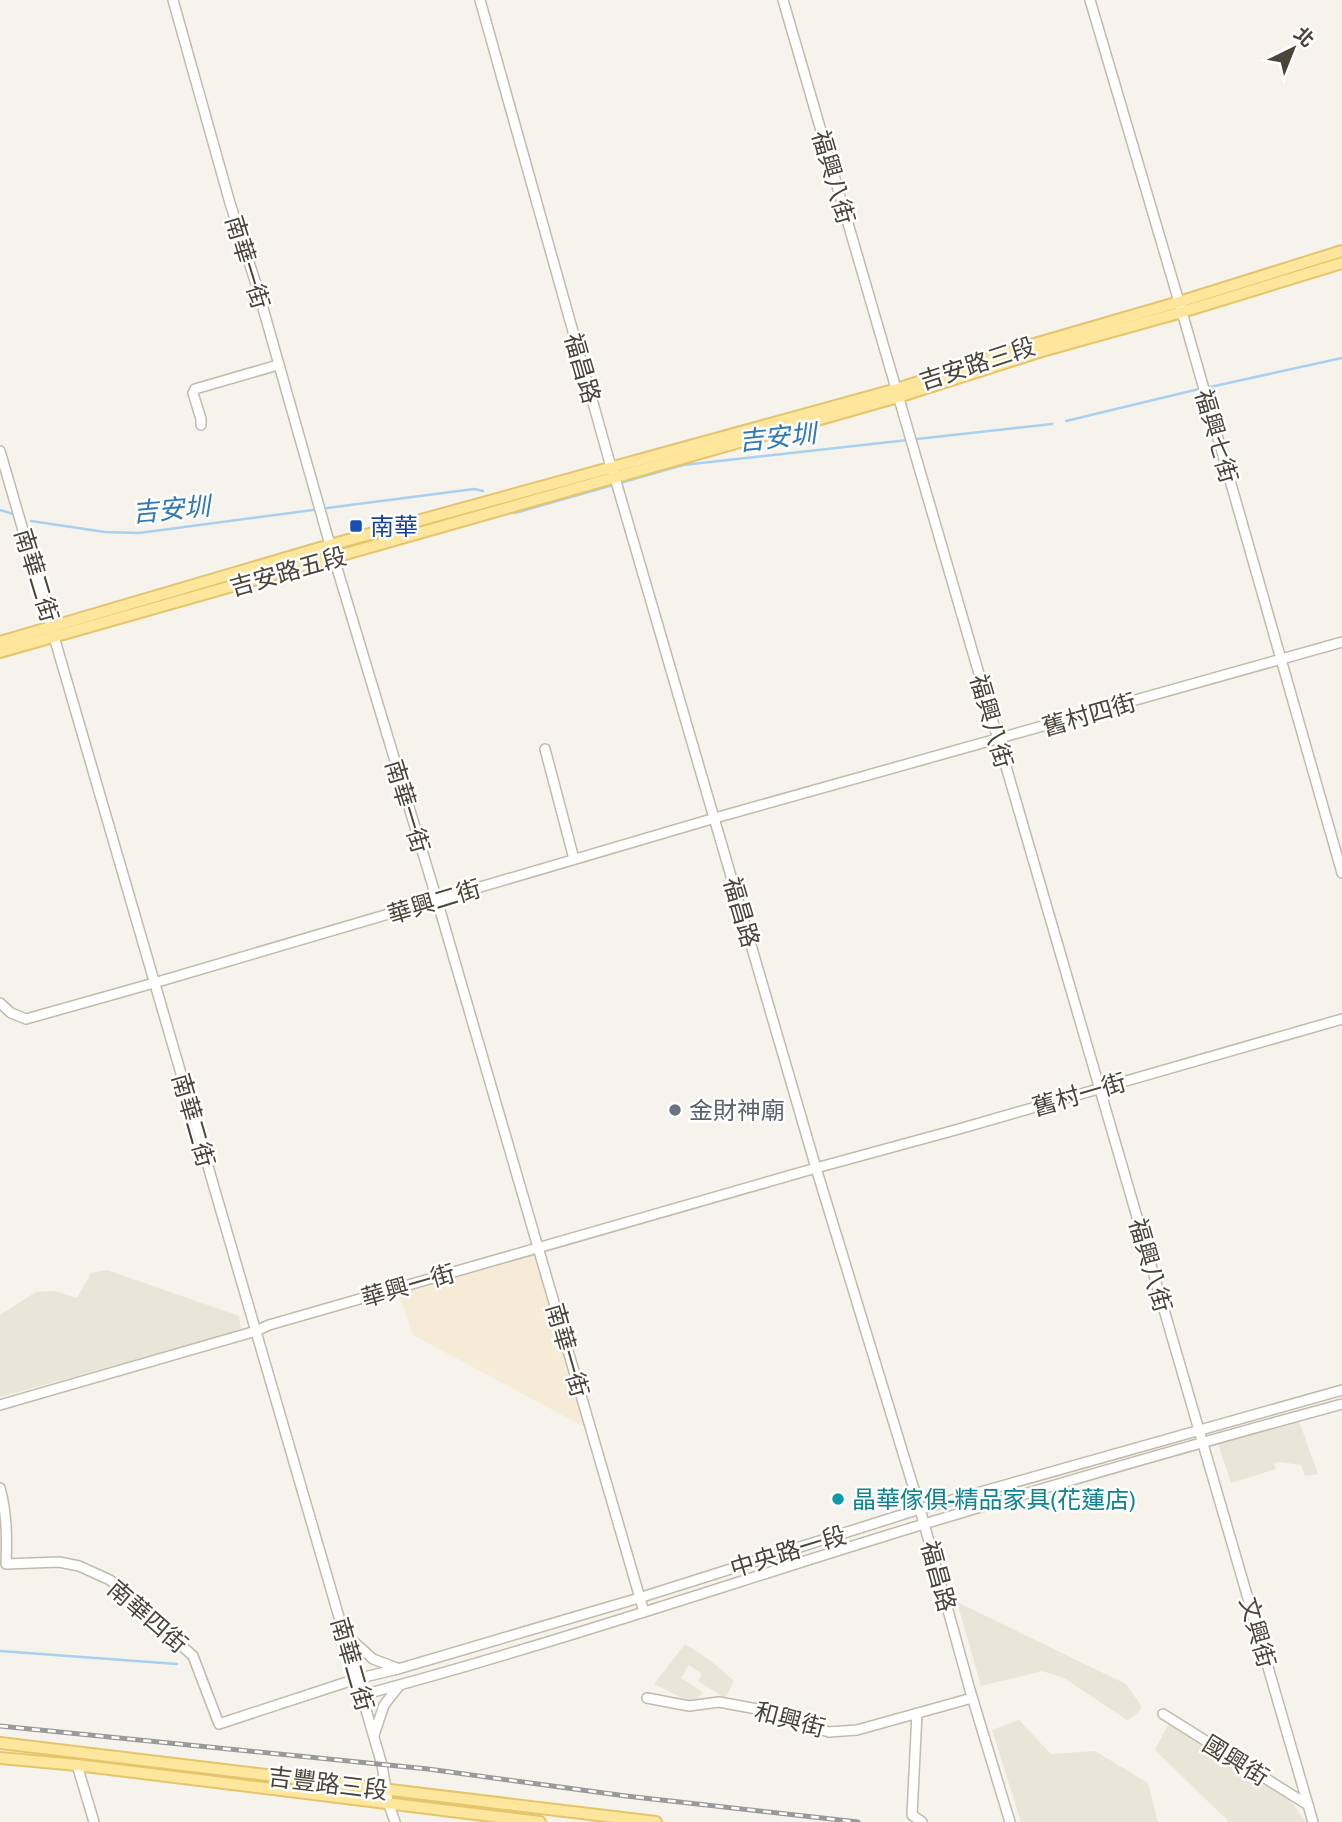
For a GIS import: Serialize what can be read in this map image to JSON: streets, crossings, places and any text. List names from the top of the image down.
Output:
{
  "streets": {
    "main road": ["吉安路三段", "吉安路五段", "吉豐路三段"],
    "street": [
      "福興八街",
      "南華一街",
      "福昌路",
      "福興七街",
      "南華二街",
      "舊村四街",
      "華興二街",
      "舊村一街",
      "華興一街",
      "中央路一段",
      "南華四街",
      "文興街",
      "和興街",
      "國興街"
    ]
  },
  "crossings": [
    ["福興八街", "吉安路三段"],
    ["福興八街", "舊村四街"],
    ["福興八街", "舊村一街"],
    ["福興八街", "中央路一段"],
    ["福興八街", "文興街"],
    ["南華一街", "吉安路五段"],
    ["南華一街", "華興二街"],
    ["南華一街", "華興一街"],
    ["南華一街", "中央路一段"],
    ["吉安路三段", "福昌路"],
    ["吉安路三段", "福興七街"],
    ["吉安路三段", "吉安路五段"],
    ["福昌路", "吉安路五段"],
    ["福昌路", "舊村四街"],
    ["福昌路", "華興二街"],
    ["福昌路", "舊村一街"],
    ["福昌路", "華興一街"],
    ["福昌路", "中央路一段"],
    ["福昌路", "和興街"],
    ["福興七街", "舊村四街"],
    ["吉安路五段", "南華二街"],
    ["南華二街", "華興二街"],
    ["南華二街", "華興一街"],
    ["南華二街", "中央路一段"],
    ["南華二街", "南華四街"],
    ["南華二街", "吉豐路三段"],
    ["舊村四街", "華興二街"],
    ["舊村一街", "華興一街"],
    ["中央路一段", "南華四街"],
    ["中央路一段", "文興街"],
    ["文興街", "國興街"]
  ],
  "water": ["吉安圳"],
  "places": {
    "transit": ["南華"],
    "other": ["金財神廟", "晶華傢俱-精品家具(花蓮店)"]
  },
  "north": "top right"
}
